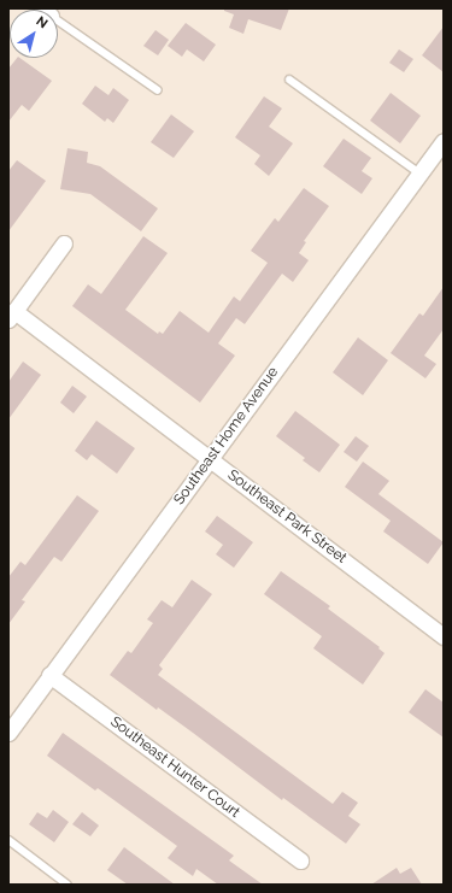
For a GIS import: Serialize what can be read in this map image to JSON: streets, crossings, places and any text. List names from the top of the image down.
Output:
{
  "streets": {
    "street": ["Southeast Home Avenue", "Southeast Park Street", "Southeast Hunter Court"]
  },
  "crossings": [
    ["Southeast Home Avenue", "Southeast Park Street"],
    ["Southeast Home Avenue", "Southeast Hunter Court"]
  ],
  "north": "top right"
}
